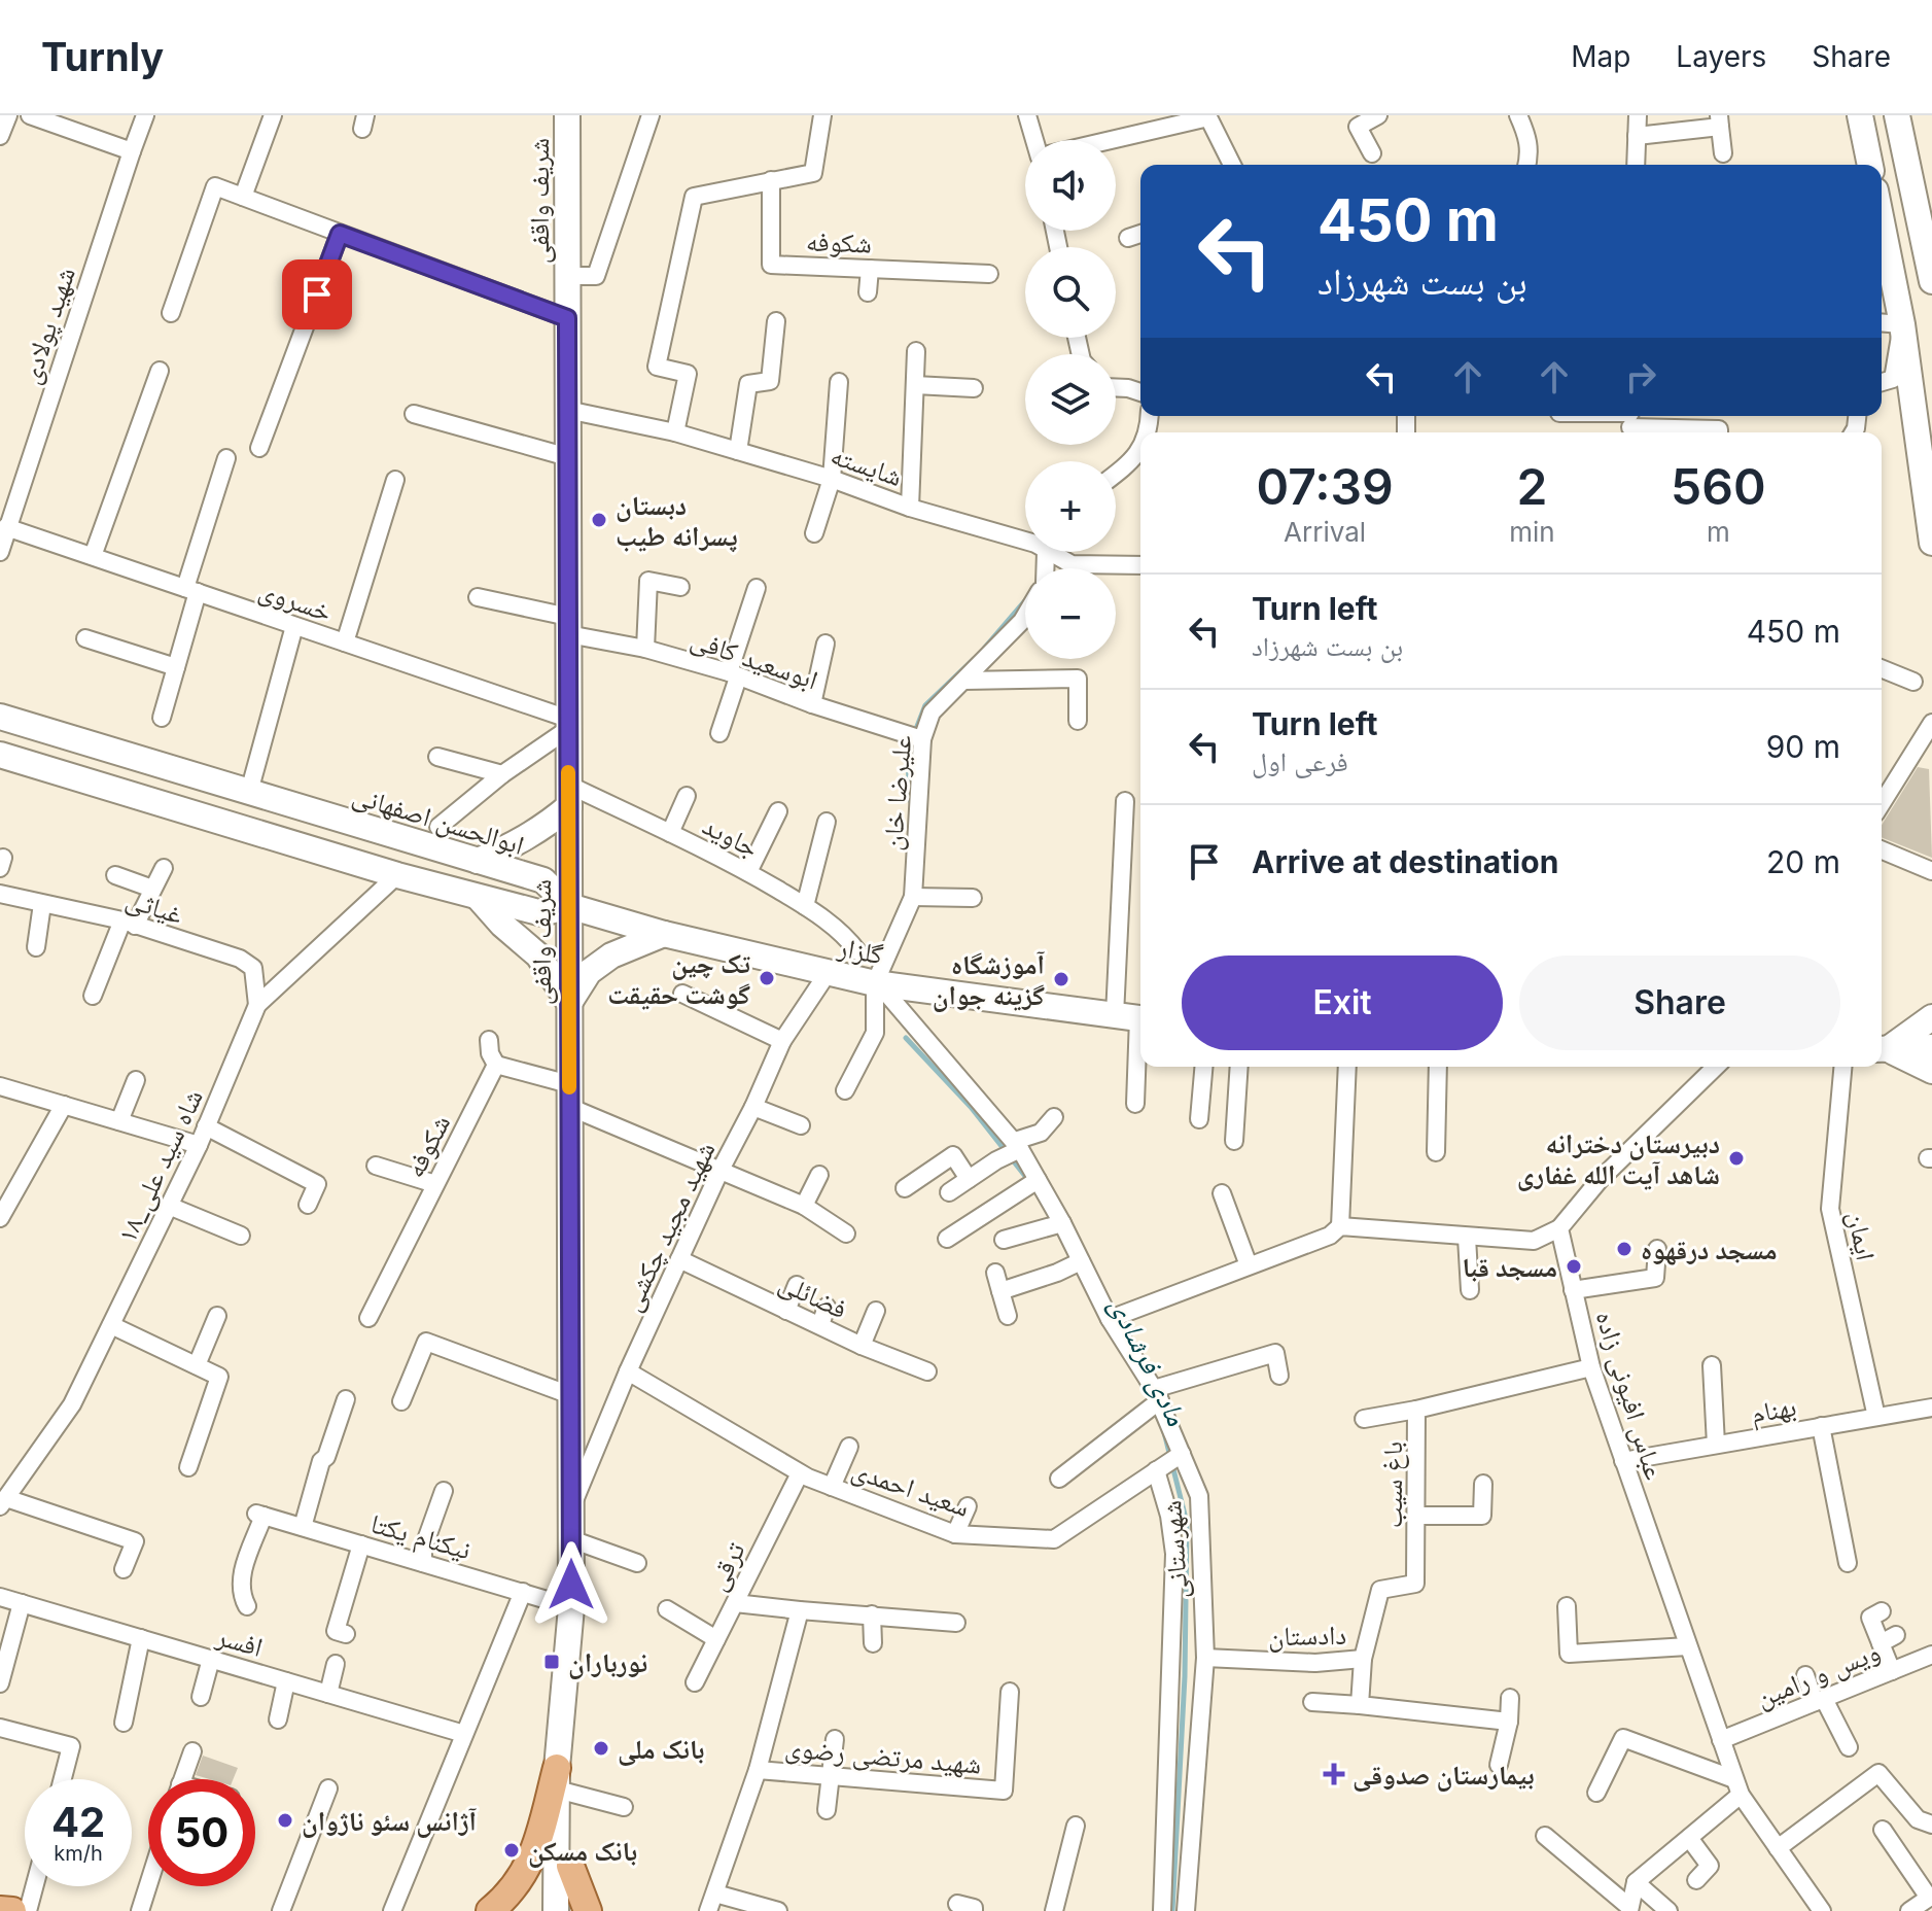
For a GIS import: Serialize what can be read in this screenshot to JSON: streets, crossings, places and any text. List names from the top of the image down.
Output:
{
  "streets": {
    "main road": ["شریف واقفی", "ابوالحسن اصفهانی", "گلزار"],
    "street": [
      "شکوفه",
      "شهید پولادی",
      "شایسته",
      "خسروی",
      "ابوسعید کافی",
      "علیرضا خان",
      "جاوید",
      "غیاثی",
      "۱۸_شاه سید علی",
      "شهید مجید چکشی",
      "ایمان",
      "فضائلی",
      "عباس افیونی زاده",
      "بهنام",
      "باغ سیب",
      "سعید احمدی",
      "نیکنام یکتا",
      "شهرستانی",
      "ترقی",
      "دادستان",
      "افسر",
      "ویس و رامین",
      "شهید مرتضی رضوی"
    ]
  },
  "crossings": [
    ["شریف واقفی", "شایسته"],
    ["شریف واقفی", "خسروی"],
    ["شریف واقفی", "ابوسعید کافی"],
    ["شریف واقفی", "ابوالحسن اصفهانی"],
    ["شریف واقفی", "جاوید"],
    ["شریف واقفی", "گلزار"],
    ["شریف واقفی", "شهید مجید چکشی"],
    ["شریف واقفی", "نیکنام یکتا"],
    ["شهید پولادی", "خسروی"],
    ["ابوسعید کافی", "علیرضا خان"],
    ["علیرضا خان", "گلزار"],
    ["علیرضا خان", "شهرستانی"],
    ["ابوالحسن اصفهانی", "گلزار"],
    ["غیاثی", "۱۸_شاه سید علی"],
    ["گلزار", "شهید مجید چکشی"],
    ["گلزار", "شهرستانی"],
    ["شهید مجید چکشی", "فضائلی"],
    ["شهید مجید چکشی", "سعید احمدی"],
    ["ایمان", "بهنام"],
    ["عباس افیونی زاده", "بهنام"],
    ["عباس افیونی زاده", "باغ سیب"],
    ["عباس افیونی زاده", "ویس و رامین"],
    ["باغ سیب", "دادستان"],
    ["سعید احمدی", "شهرستانی"],
    ["سعید احمدی", "ترقی"],
    ["شهرستانی", "دادستان"]
  ],
  "water": ["مادی فرشادی"],
  "places": {
    "other": [
      "دبستان پسرانه طیب",
      "تک چین گوشت حقیقت",
      "آموزشگاه گزینه جوان",
      "دبیرستان دخترانه شاهد آیت الله غفاری",
      "مسجد درقهوه",
      "مسجد قبا",
      "بانک ملی",
      "آژانس سئو ناژوان",
      "بانک مسکن"
    ],
    "transit": ["نورباران"],
    "health": ["بیمارستان صدوقی"]
  },
  "page": {
    "header": "Turnly",
    "nav": ["Map", "Layers", "Share"],
    "map_buttons": ["+", "−"],
    "turn": ["450 m", "بن بست شهرزاد"],
    "eta": [
      "07:39",
      "Arrival",
      "2",
      "min",
      "560",
      "m"
    ],
    "list": [
      {
        "name": "Turn left",
        "note": "بن بست شهرزاد",
        "value": "450 m"
      },
      {
        "name": "Turn left",
        "note": "فرعی اول",
        "value": "90 m"
      },
      {
        "name": "Arrive at destination",
        "value": "20 m"
      }
    ],
    "buttons": ["Exit", "Share"],
    "speed": "42 km/h",
    "limit": "50"
  }
}
